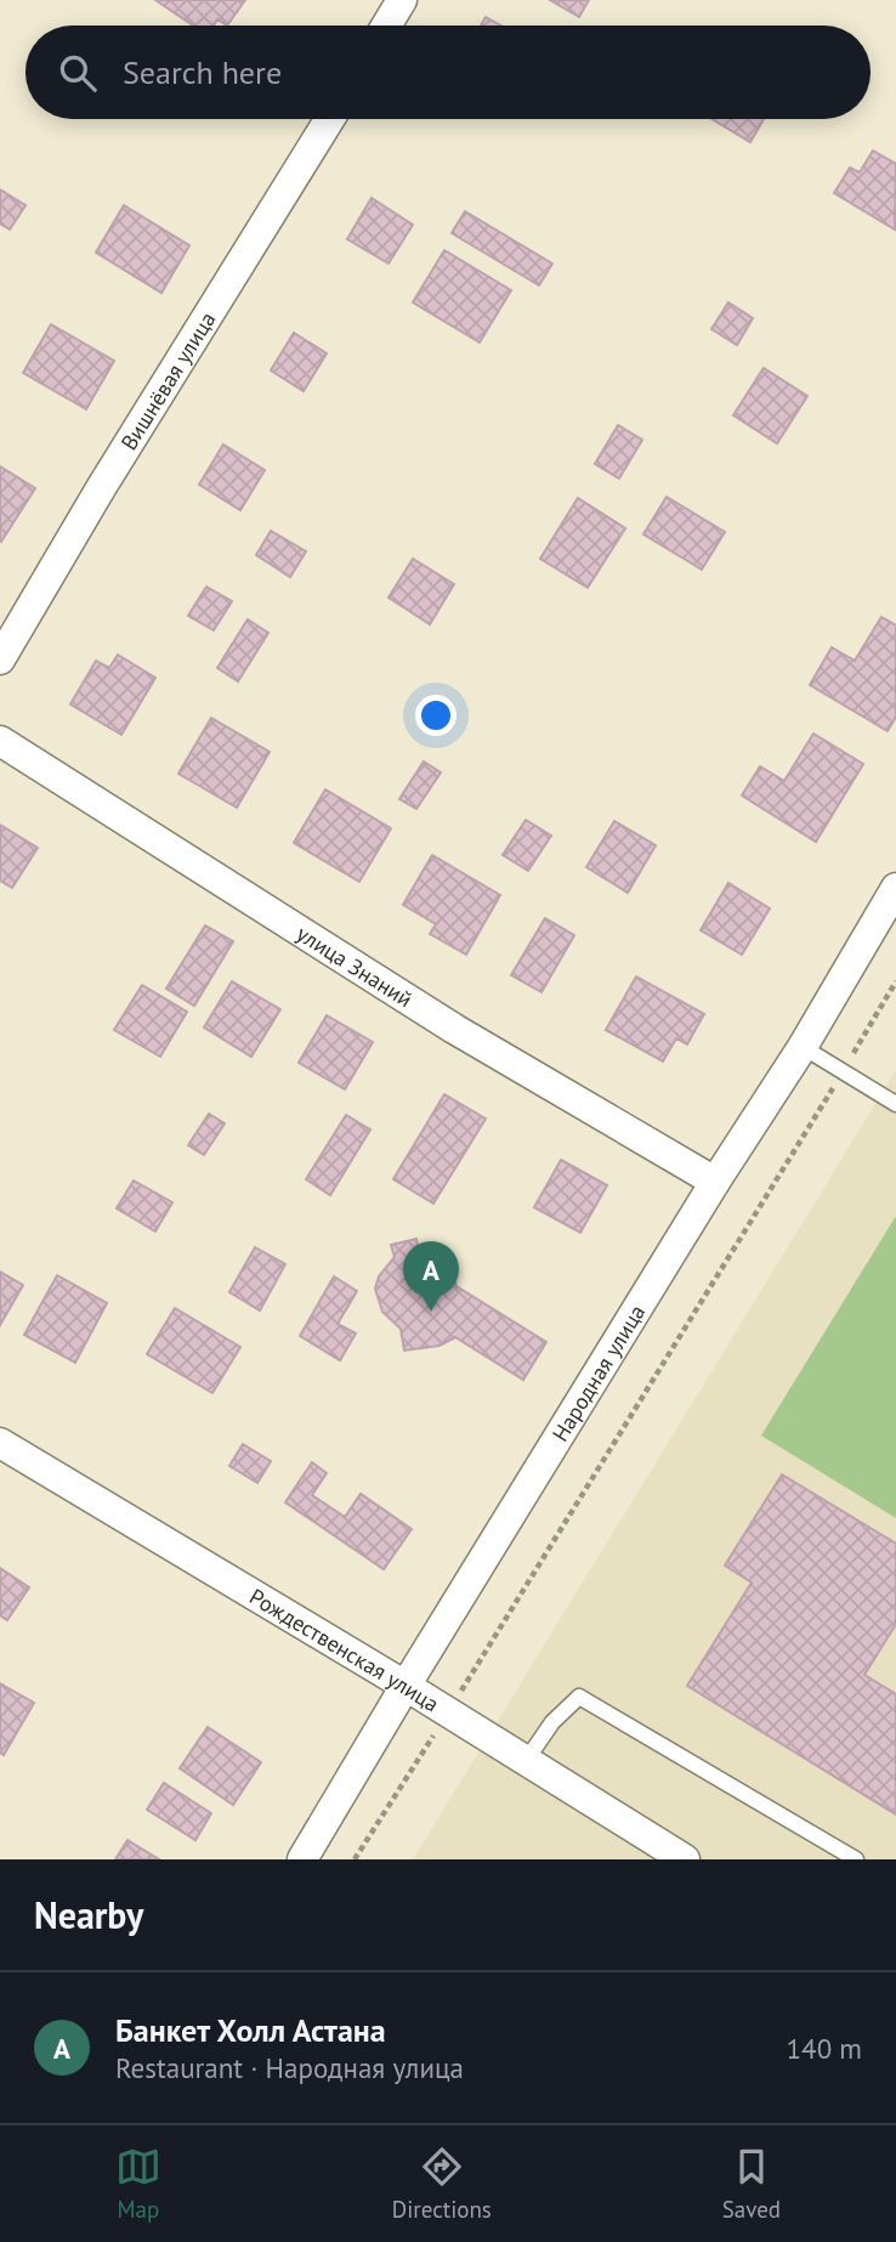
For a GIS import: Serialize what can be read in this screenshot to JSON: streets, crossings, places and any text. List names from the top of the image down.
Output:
{
  "streets": {
    "street": [
      "Вишнёвая улица",
      "улица Знаний",
      "Народная улица",
      "Рождественская улица"
    ]
  },
  "crossings": [
    ["улица Знаний", "Народная улица"],
    ["Народная улица", "Рождественская улица"]
  ],
  "page": {
    "search": "Search here",
    "pins": "A",
    "heading": "Nearby",
    "list": [
      {
        "mark": "A",
        "name": "Банкет Холл Астана",
        "note": "Restaurant · Народная улица",
        "value": "140 m"
      }
    ],
    "nav": ["Map", "Directions", "Saved"]
  }
}
